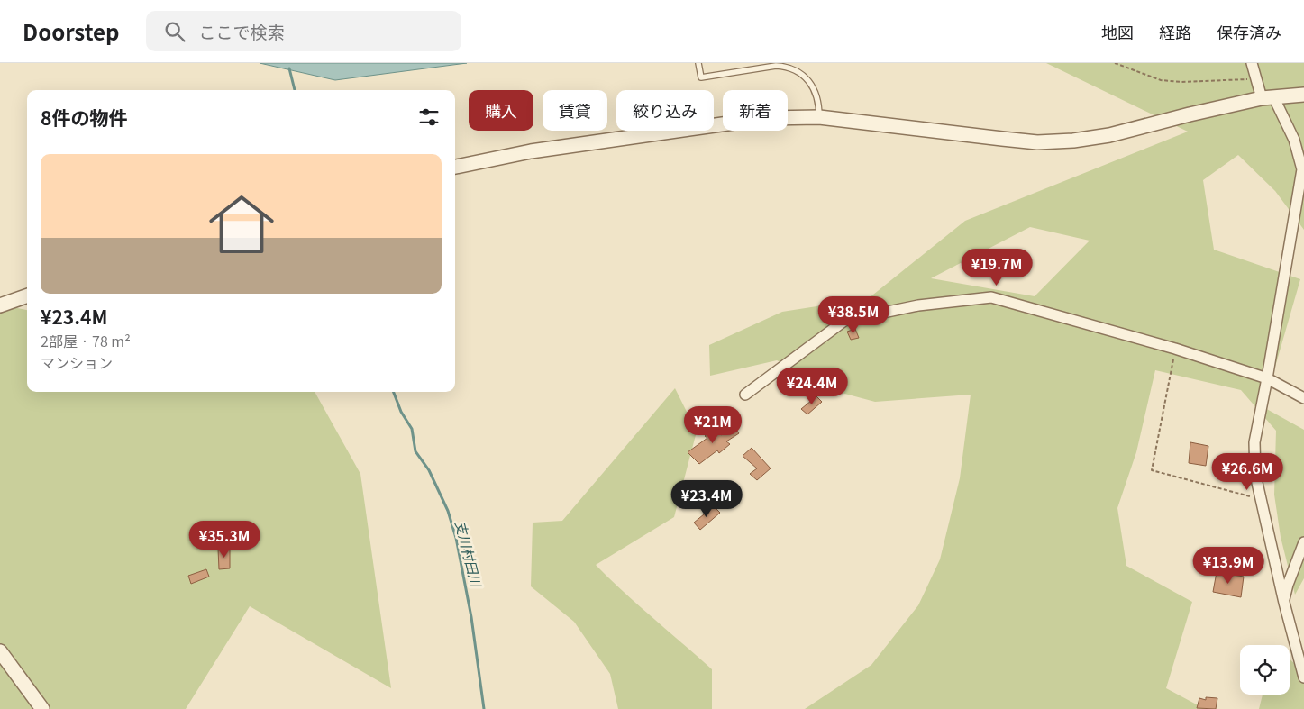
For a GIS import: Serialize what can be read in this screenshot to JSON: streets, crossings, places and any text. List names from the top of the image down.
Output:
{
  "water": ["支川村田川"],
  "page": {
    "header": "Doorstep",
    "search": "ここで検索",
    "nav": ["地図", "経路", "保存済み"],
    "chip": [
      "購入",
      "賃貸",
      "絞り込み",
      "新着"
    ],
    "heading": "8件の物件",
    "list": [
      {
        "name": "¥23.4M",
        "note": "2部屋 · 78 m² · マンション"
      }
    ],
    "price": [
      "¥19.7M",
      "¥38.5M",
      "¥24.4M",
      "¥21M",
      "¥26.6M",
      "¥23.4M",
      "¥35.3M",
      "¥13.9M"
    ]
  }
}
